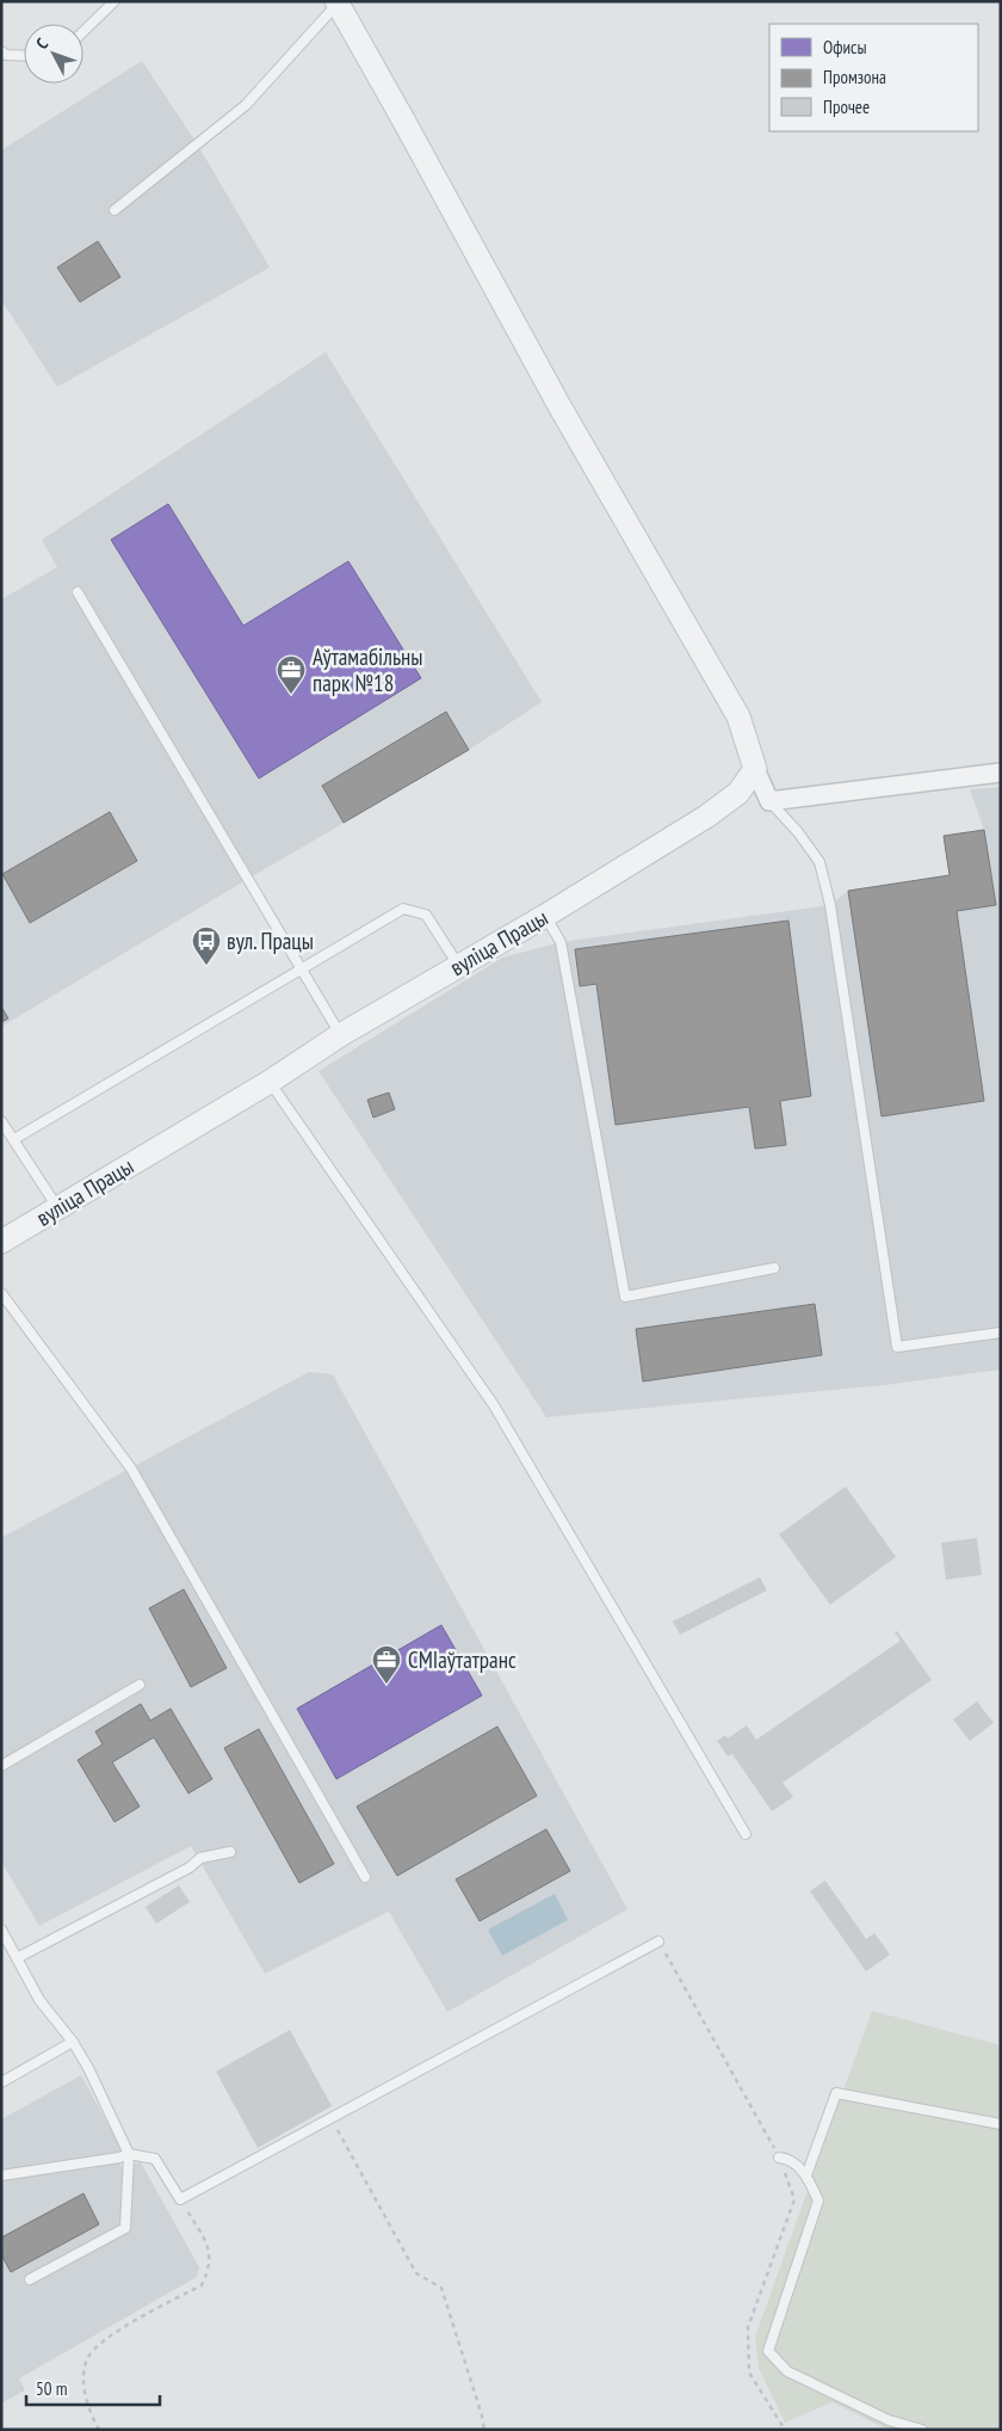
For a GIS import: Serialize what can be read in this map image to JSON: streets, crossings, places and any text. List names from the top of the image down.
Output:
{
  "streets": {
    "street": ["вуліца Працы"]
  },
  "places": {
    "office": ["Аўтамабільны парк №18", "СМІаўтатранс"],
    "bus stop": ["вул. Працы"]
  },
  "legend": ["Офисы", "Промзона", "Прочее"],
  "scale_bar": "50 m",
  "north": "top left"
}
